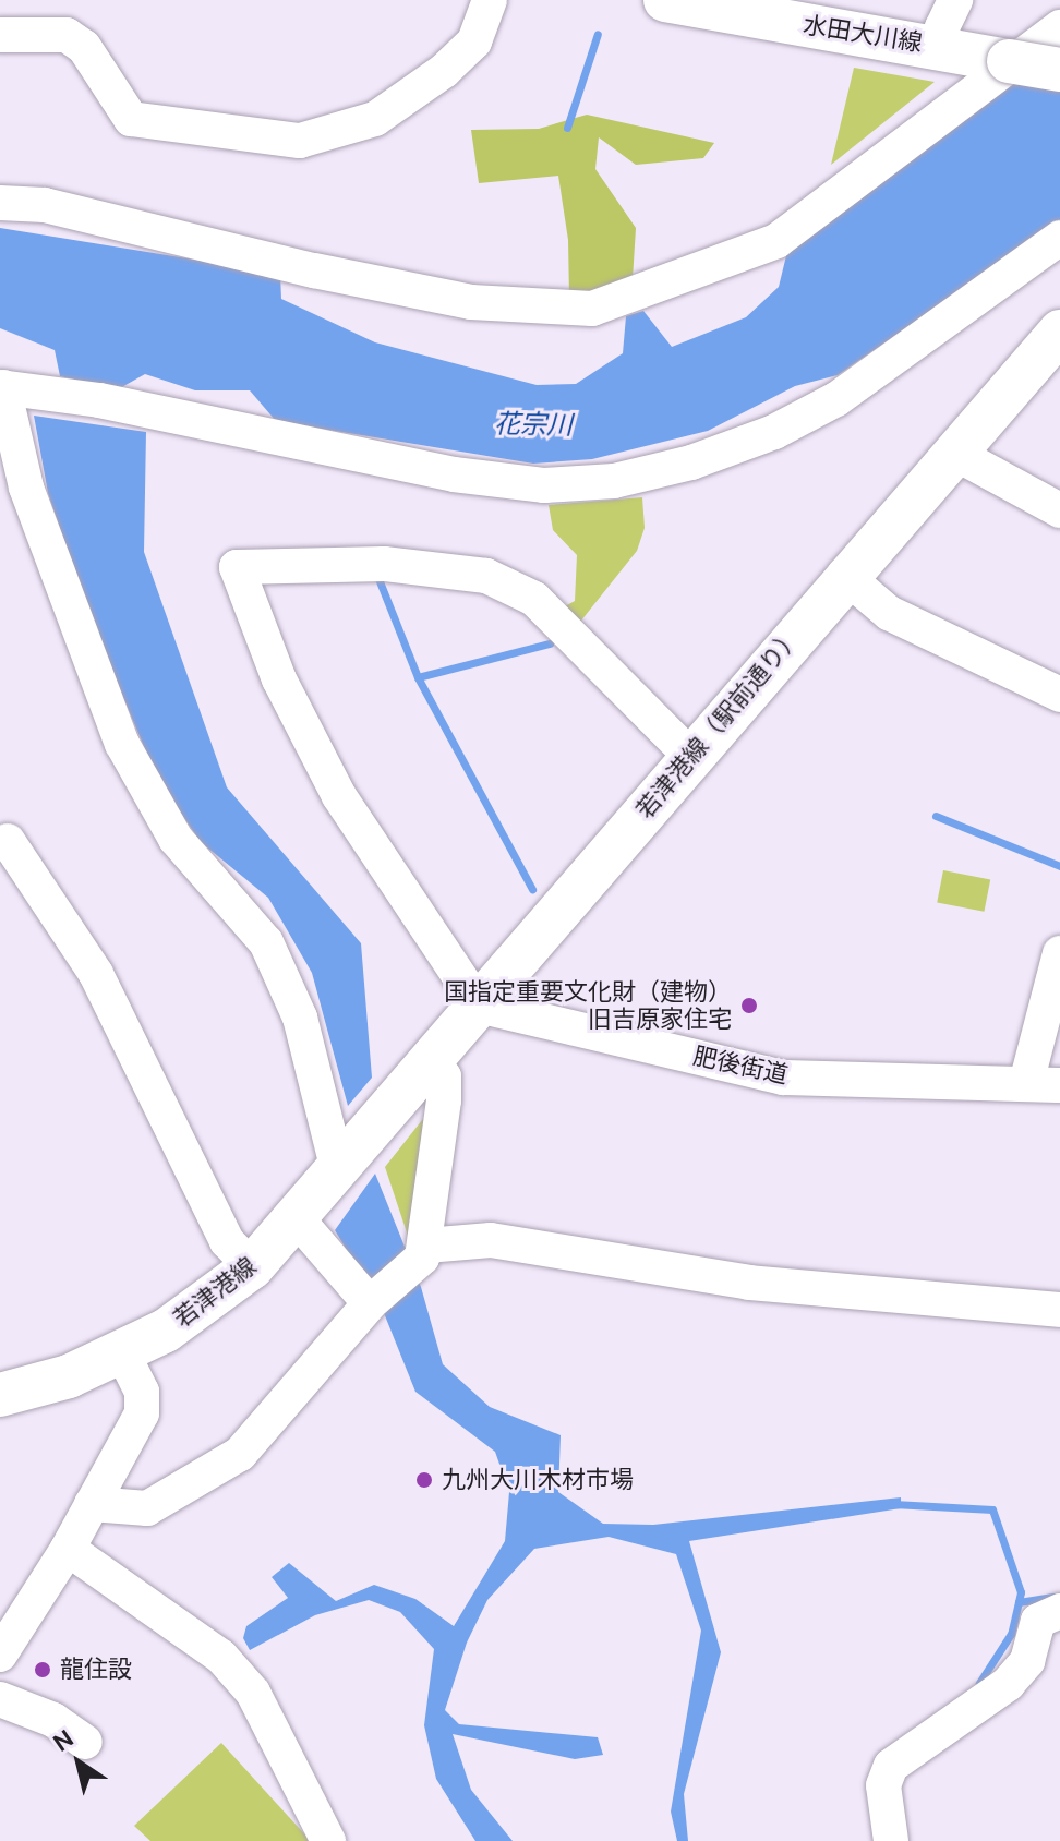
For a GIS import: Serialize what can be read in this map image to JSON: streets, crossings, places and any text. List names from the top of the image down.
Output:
{
  "streets": {
    "main road": ["水田大川線", "若津港線（駅前通り）", "若津港線"],
    "street": ["肥後街道"]
  },
  "crossings": [
    ["若津港線（駅前通り）", "肥後街道"],
    ["若津港線（駅前通り）", "若津港線"]
  ],
  "water": ["花宗川"],
  "places": ["国指定重要文化財（建物） 旧吉原家住宅", "九州大川木材市場", "龍住設"],
  "north": "top left"
}
